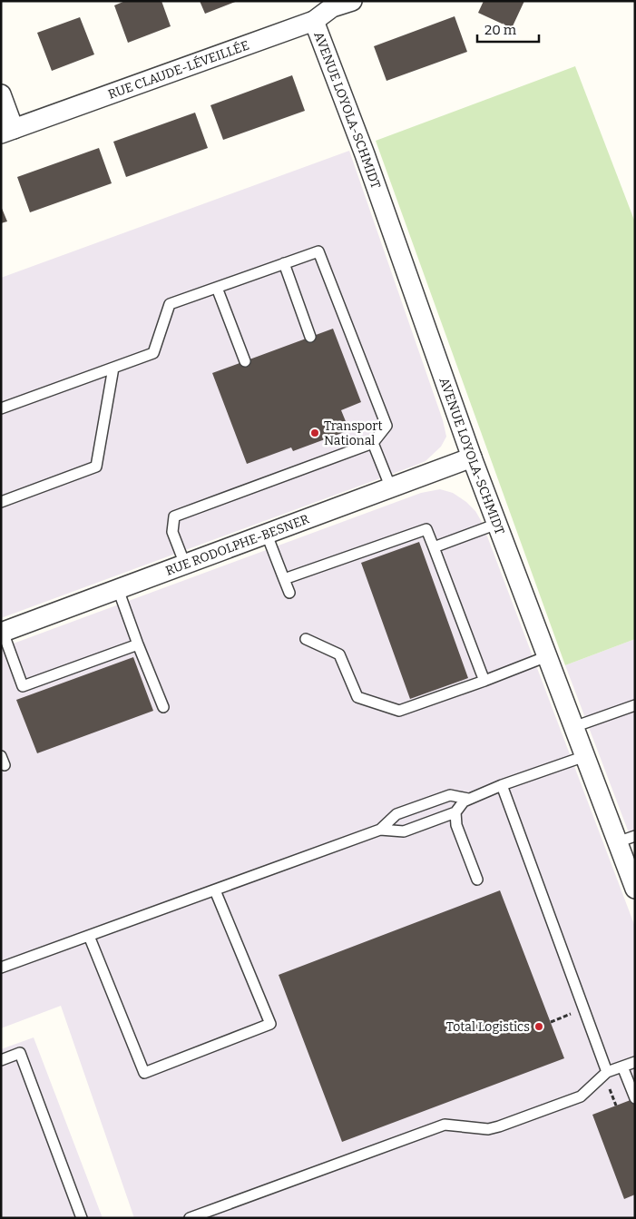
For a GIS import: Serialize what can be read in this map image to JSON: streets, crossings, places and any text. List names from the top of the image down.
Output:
{
  "streets": {
    "street": ["RUE CLAUDE-LÉVEILLÉE", "AVENUE LOYOLA-SCHMIDT", "RUE RODOLPHE-BESNER"]
  },
  "crossings": [
    ["RUE CLAUDE-LÉVEILLÉE", "AVENUE LOYOLA-SCHMIDT"],
    ["AVENUE LOYOLA-SCHMIDT", "RUE RODOLPHE-BESNER"]
  ],
  "places": ["Transport National", "Total Logistics"],
  "scale_bar": "20 m"
}
